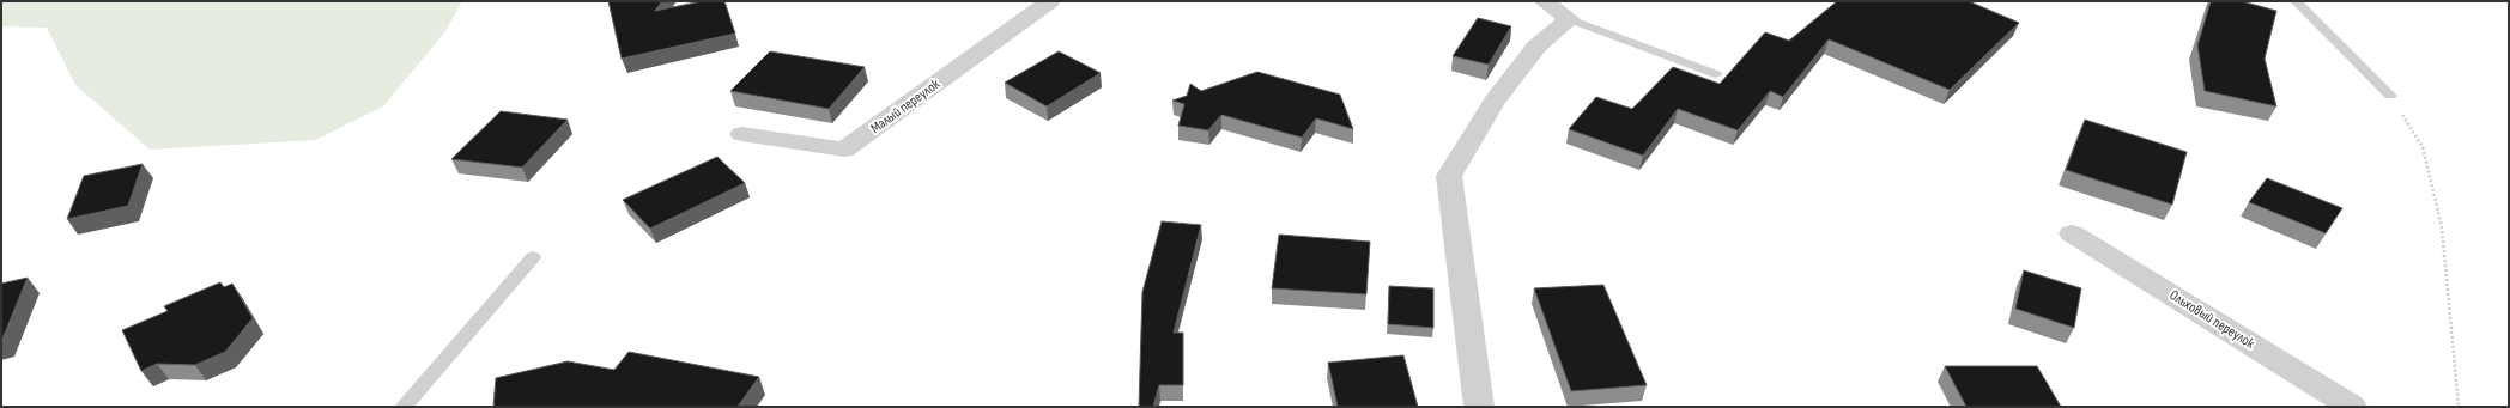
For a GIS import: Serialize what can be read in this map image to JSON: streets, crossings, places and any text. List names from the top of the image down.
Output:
{
  "streets": {
    "street": ["Малый переулок", "Ольховый переулок"]
  }
}
